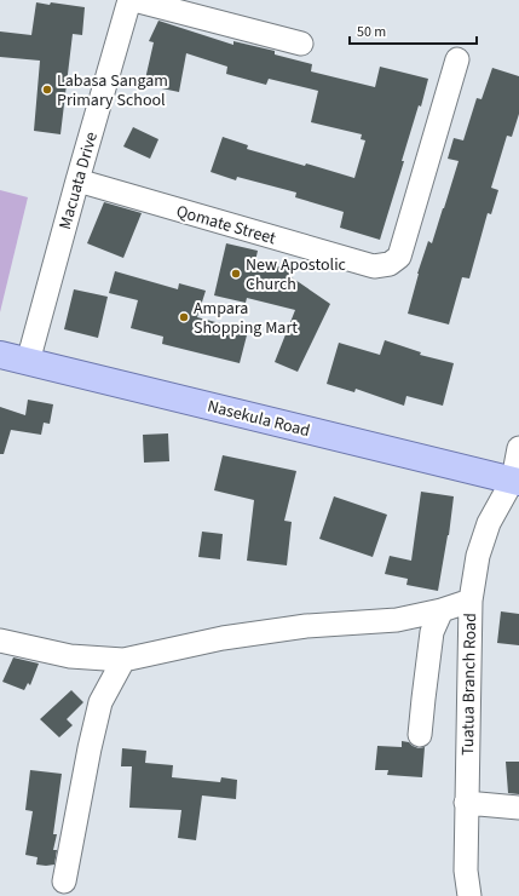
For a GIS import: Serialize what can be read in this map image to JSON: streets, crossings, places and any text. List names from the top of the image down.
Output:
{
  "streets": {
    "main road": ["Nasekula Road"],
    "street": ["Macuata Drive", "Qomate Street", "Tuatua Branch Road"]
  },
  "crossings": [
    ["Macuata Drive", "Qomate Street"],
    ["Macuata Drive", "Nasekula Road"],
    ["Nasekula Road", "Tuatua Branch Road"]
  ],
  "places": ["Labasa Sangam Primary School", "New Apostolic Church", "Ampara Shopping Mart"],
  "scale_bar": "50 m"
}
